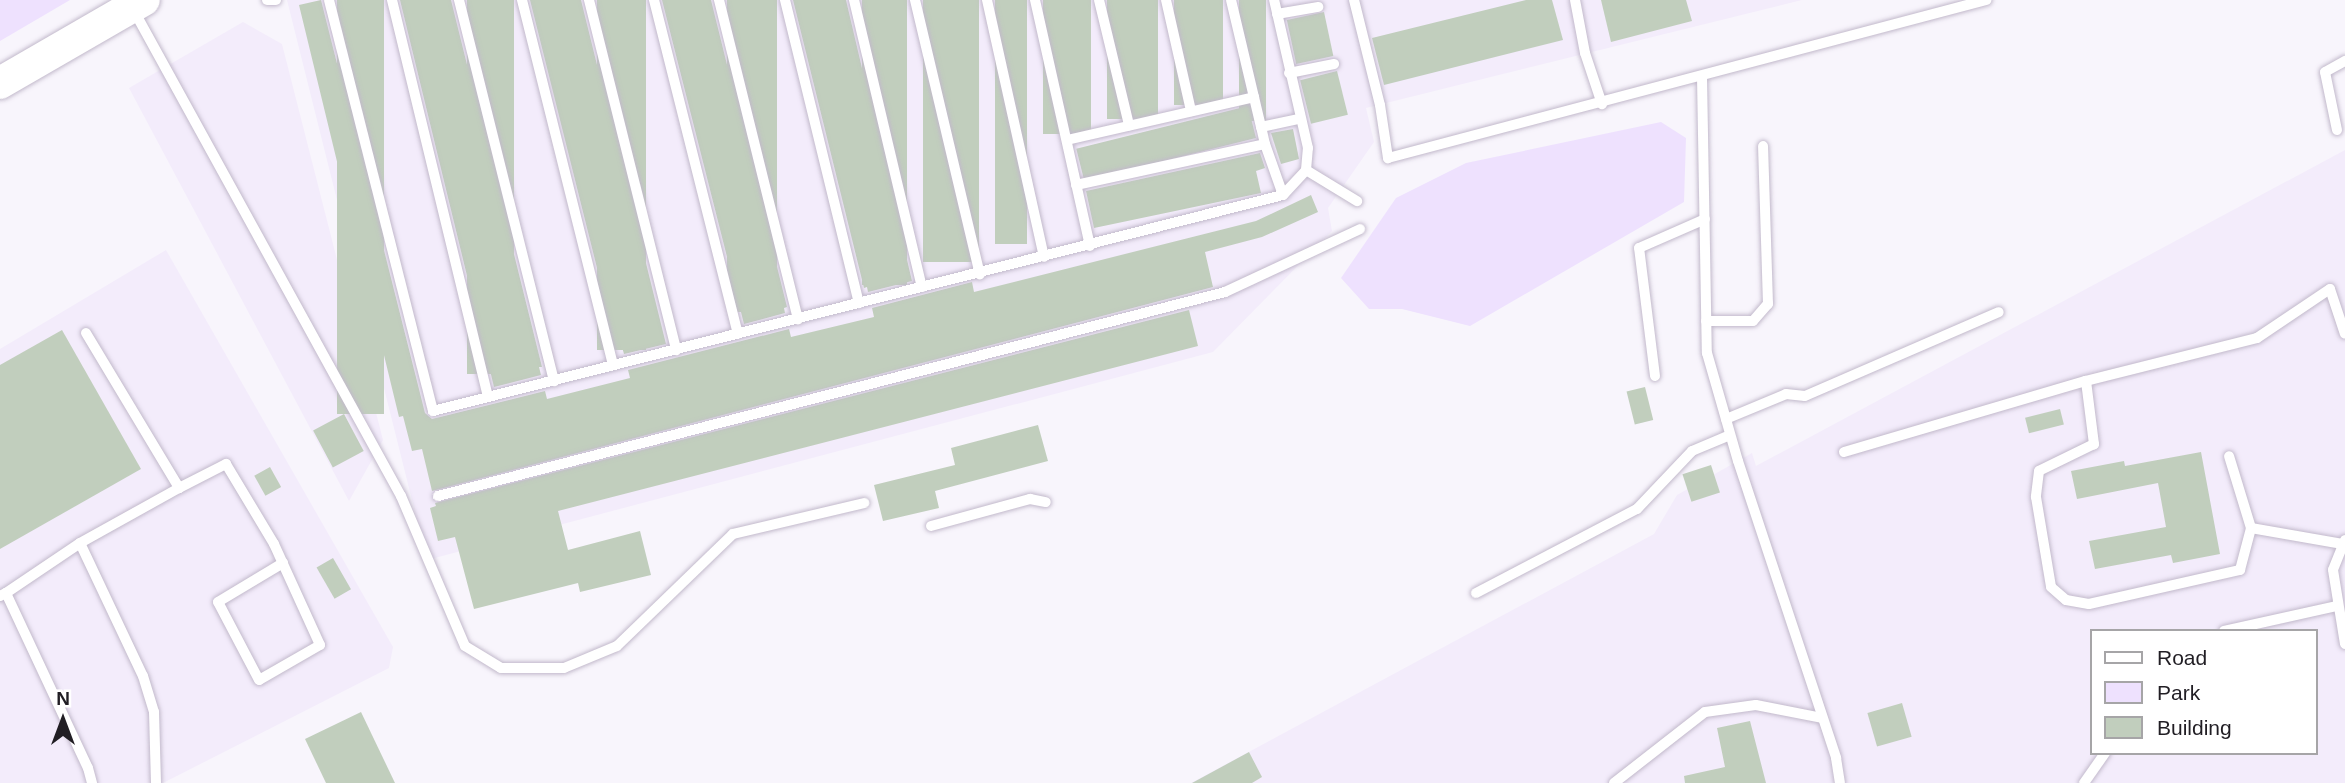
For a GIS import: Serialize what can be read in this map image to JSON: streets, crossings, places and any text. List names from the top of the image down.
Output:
{
  "legend": ["Road", "Park", "Building"],
  "north": "top"
}
